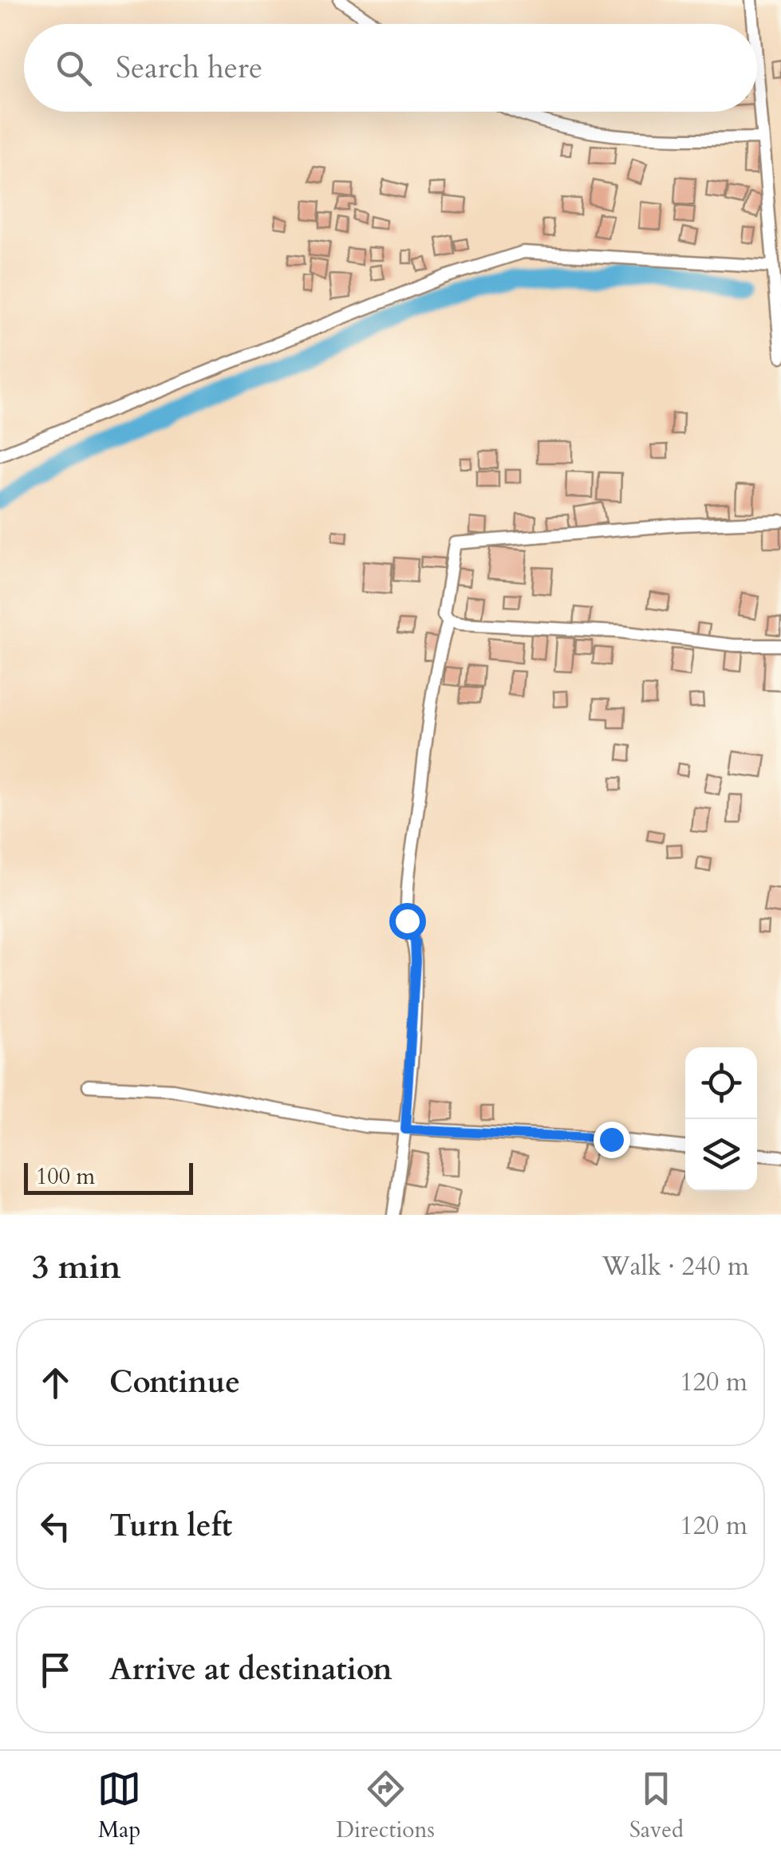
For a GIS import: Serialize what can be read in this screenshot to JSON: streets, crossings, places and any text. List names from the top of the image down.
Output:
{
  "scale_bar": "100 m",
  "page": {
    "search": "Search here",
    "scale": "100 m",
    "heading": ["3 min", "Walk · 240 m"],
    "list": [
      ["Continue", "120 m"],
      ["Turn left", "120 m"],
      "Arrive at destination"
    ],
    "nav": ["Map", "Directions", "Saved"]
  }
}
